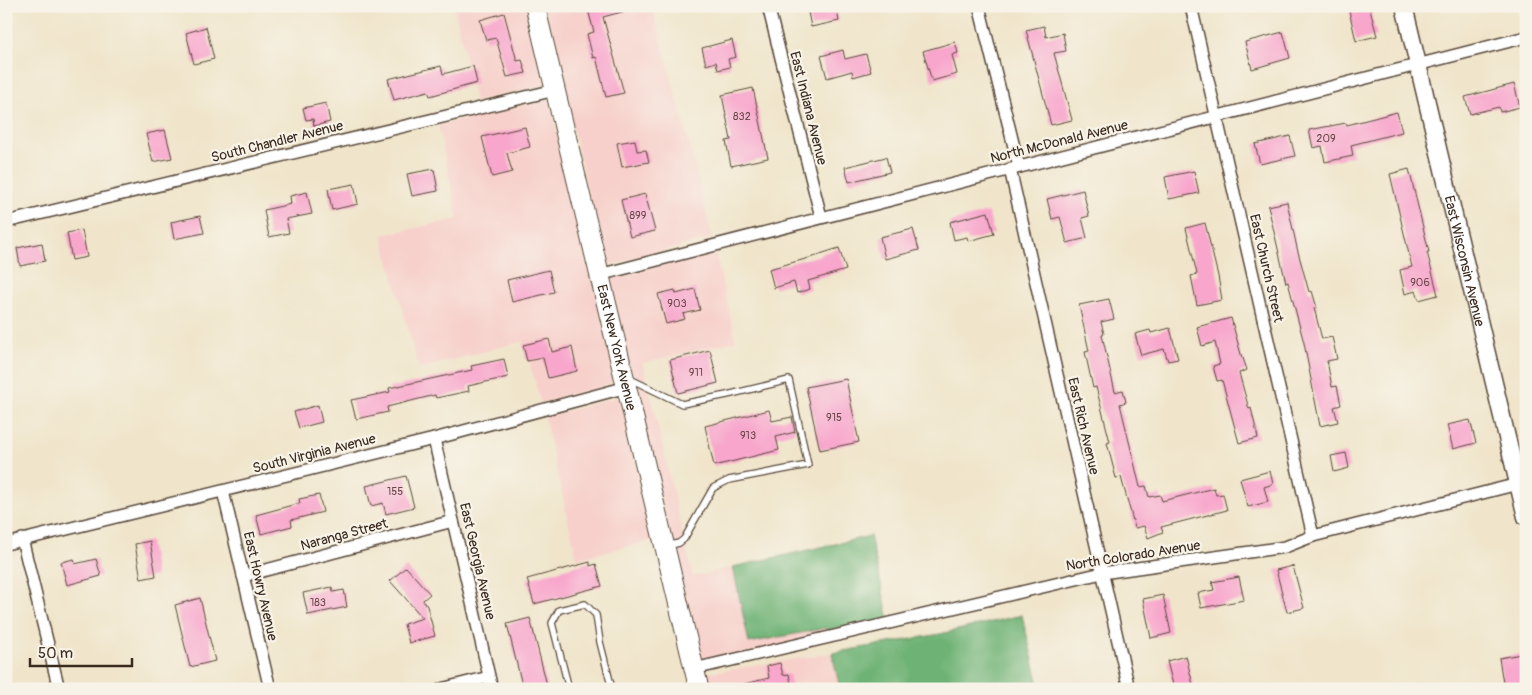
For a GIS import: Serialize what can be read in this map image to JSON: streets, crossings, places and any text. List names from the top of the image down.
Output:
{
  "streets": {
    "main road": ["East New York Avenue"],
    "street": [
      "East Indiana Avenue",
      "South Chandler Avenue",
      "North McDonald Avenue",
      "East Wisconsin Avenue",
      "East Church Street",
      "East Rich Avenue",
      "South Virginia Avenue",
      "Naranga Street",
      "North Colorado Avenue",
      "East Georgia Avenue",
      "East Howry Avenue"
    ]
  },
  "crossings": [
    ["East Indiana Avenue", "North McDonald Avenue"],
    ["South Chandler Avenue", "East New York Avenue"],
    ["North McDonald Avenue", "East Wisconsin Avenue"],
    ["North McDonald Avenue", "East Church Street"],
    ["North McDonald Avenue", "East New York Avenue"],
    ["North McDonald Avenue", "East Rich Avenue"],
    ["East Wisconsin Avenue", "North Colorado Avenue"],
    ["East Church Street", "North Colorado Avenue"],
    ["East New York Avenue", "South Virginia Avenue"],
    ["East New York Avenue", "North Colorado Avenue"],
    ["East Rich Avenue", "North Colorado Avenue"],
    ["South Virginia Avenue", "East Georgia Avenue"],
    ["South Virginia Avenue", "East Howry Avenue"],
    ["Naranga Street", "East Georgia Avenue"],
    ["Naranga Street", "East Howry Avenue"]
  ],
  "house_numbers": [
    "832",
    "209",
    "899",
    "906",
    "903",
    "911",
    "915",
    "913",
    "155",
    "183"
  ],
  "scale_bar": "50 m"
}
